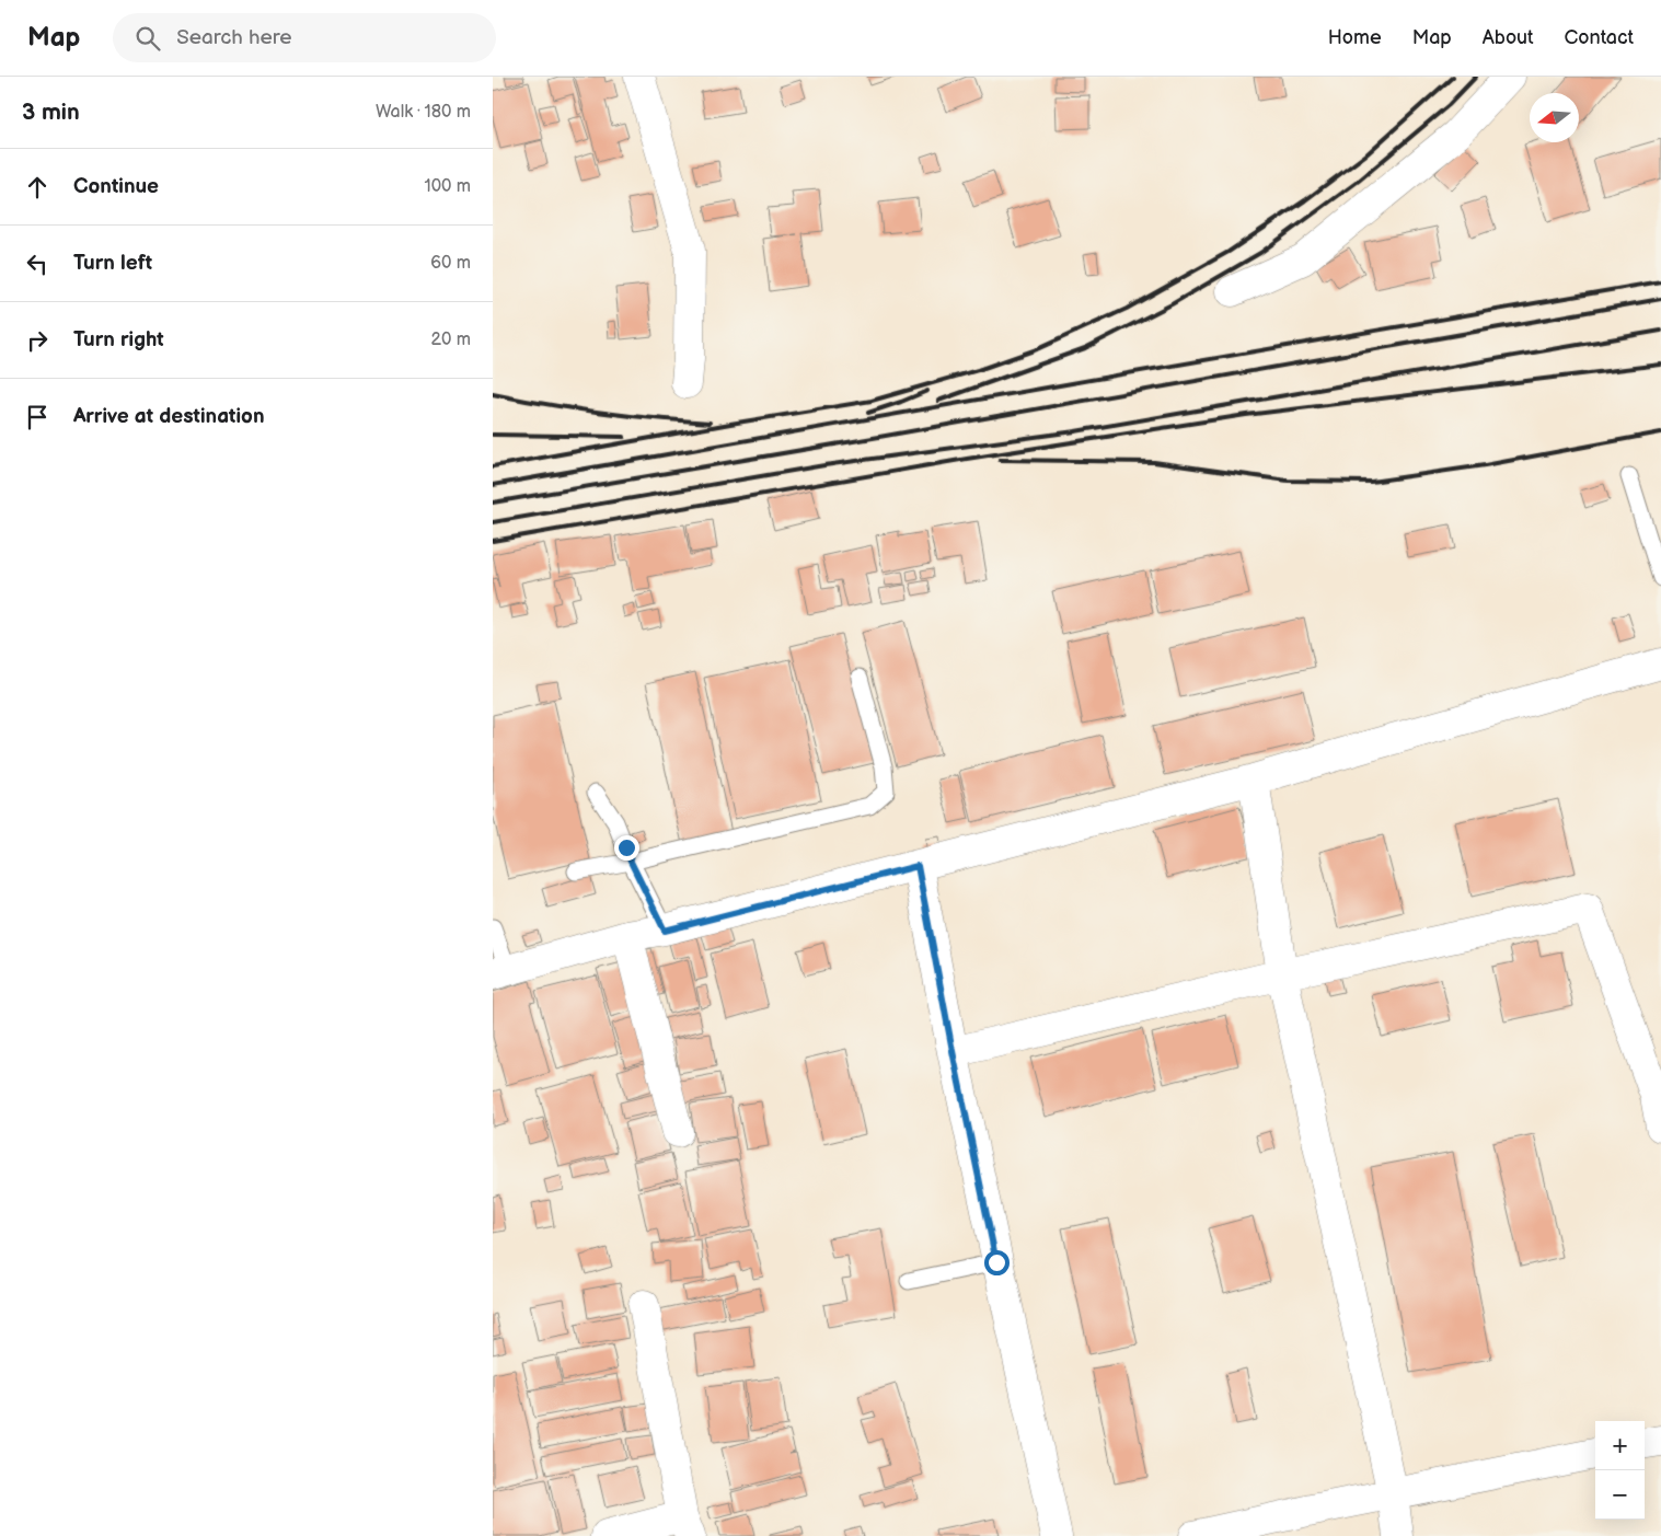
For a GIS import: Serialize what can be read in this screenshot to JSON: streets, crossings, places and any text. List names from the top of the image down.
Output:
{
  "north": "left",
  "page": {
    "header": "Map",
    "search": "Search here",
    "nav": [
      "Home",
      "Map",
      "About",
      "Contact"
    ],
    "heading": ["3 min", "Walk · 180 m"],
    "list": [
      ["Continue", "100 m"],
      ["Turn left", "60 m"],
      ["Turn right", "20 m"],
      "Arrive at destination"
    ],
    "map_buttons": ["+", "−"]
  }
}
